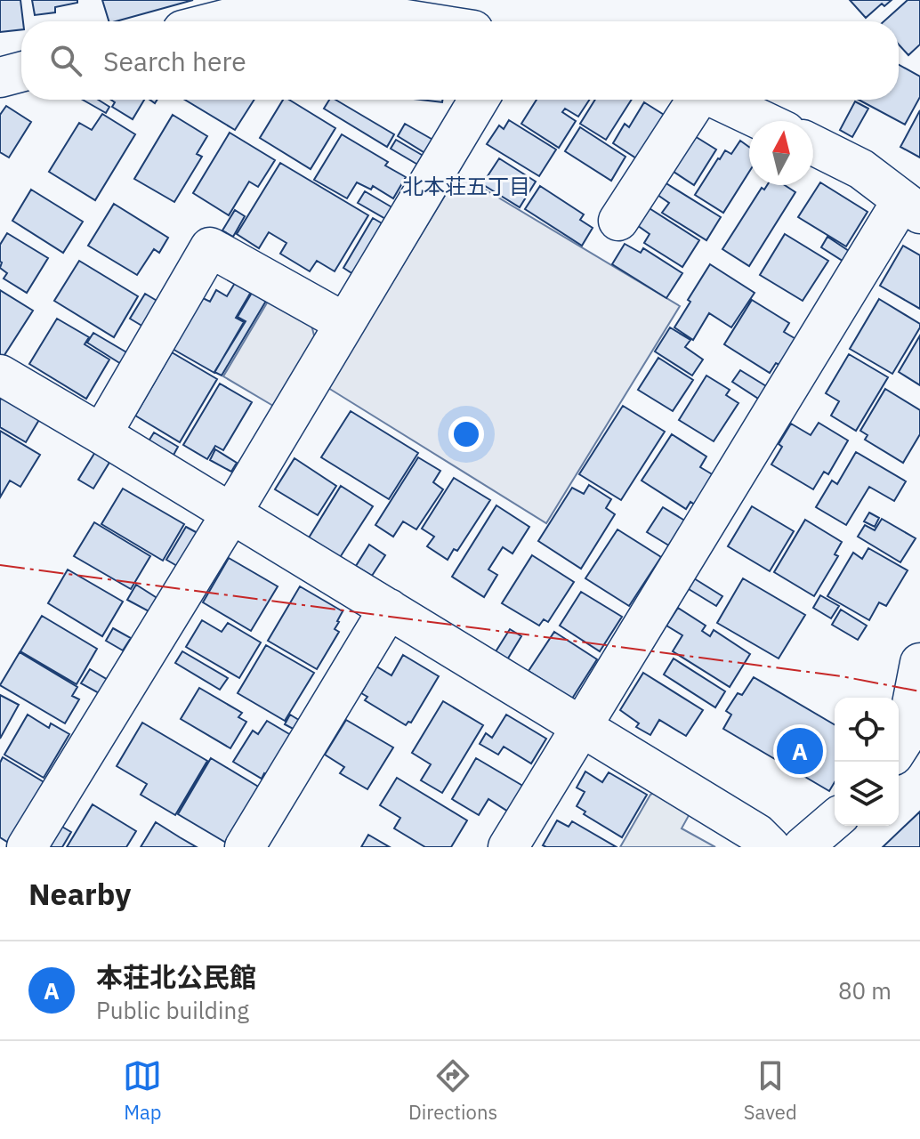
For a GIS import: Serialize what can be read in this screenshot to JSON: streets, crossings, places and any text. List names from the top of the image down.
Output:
{
  "districts": ["北本荘五丁目"],
  "north": "top",
  "page": {
    "search": "Search here",
    "pins": "A",
    "heading": "Nearby",
    "list": [
      {
        "mark": "A",
        "name": "本荘北公民館",
        "note": "Public building",
        "value": "80 m"
      }
    ],
    "nav": ["Map", "Directions", "Saved"]
  }
}
